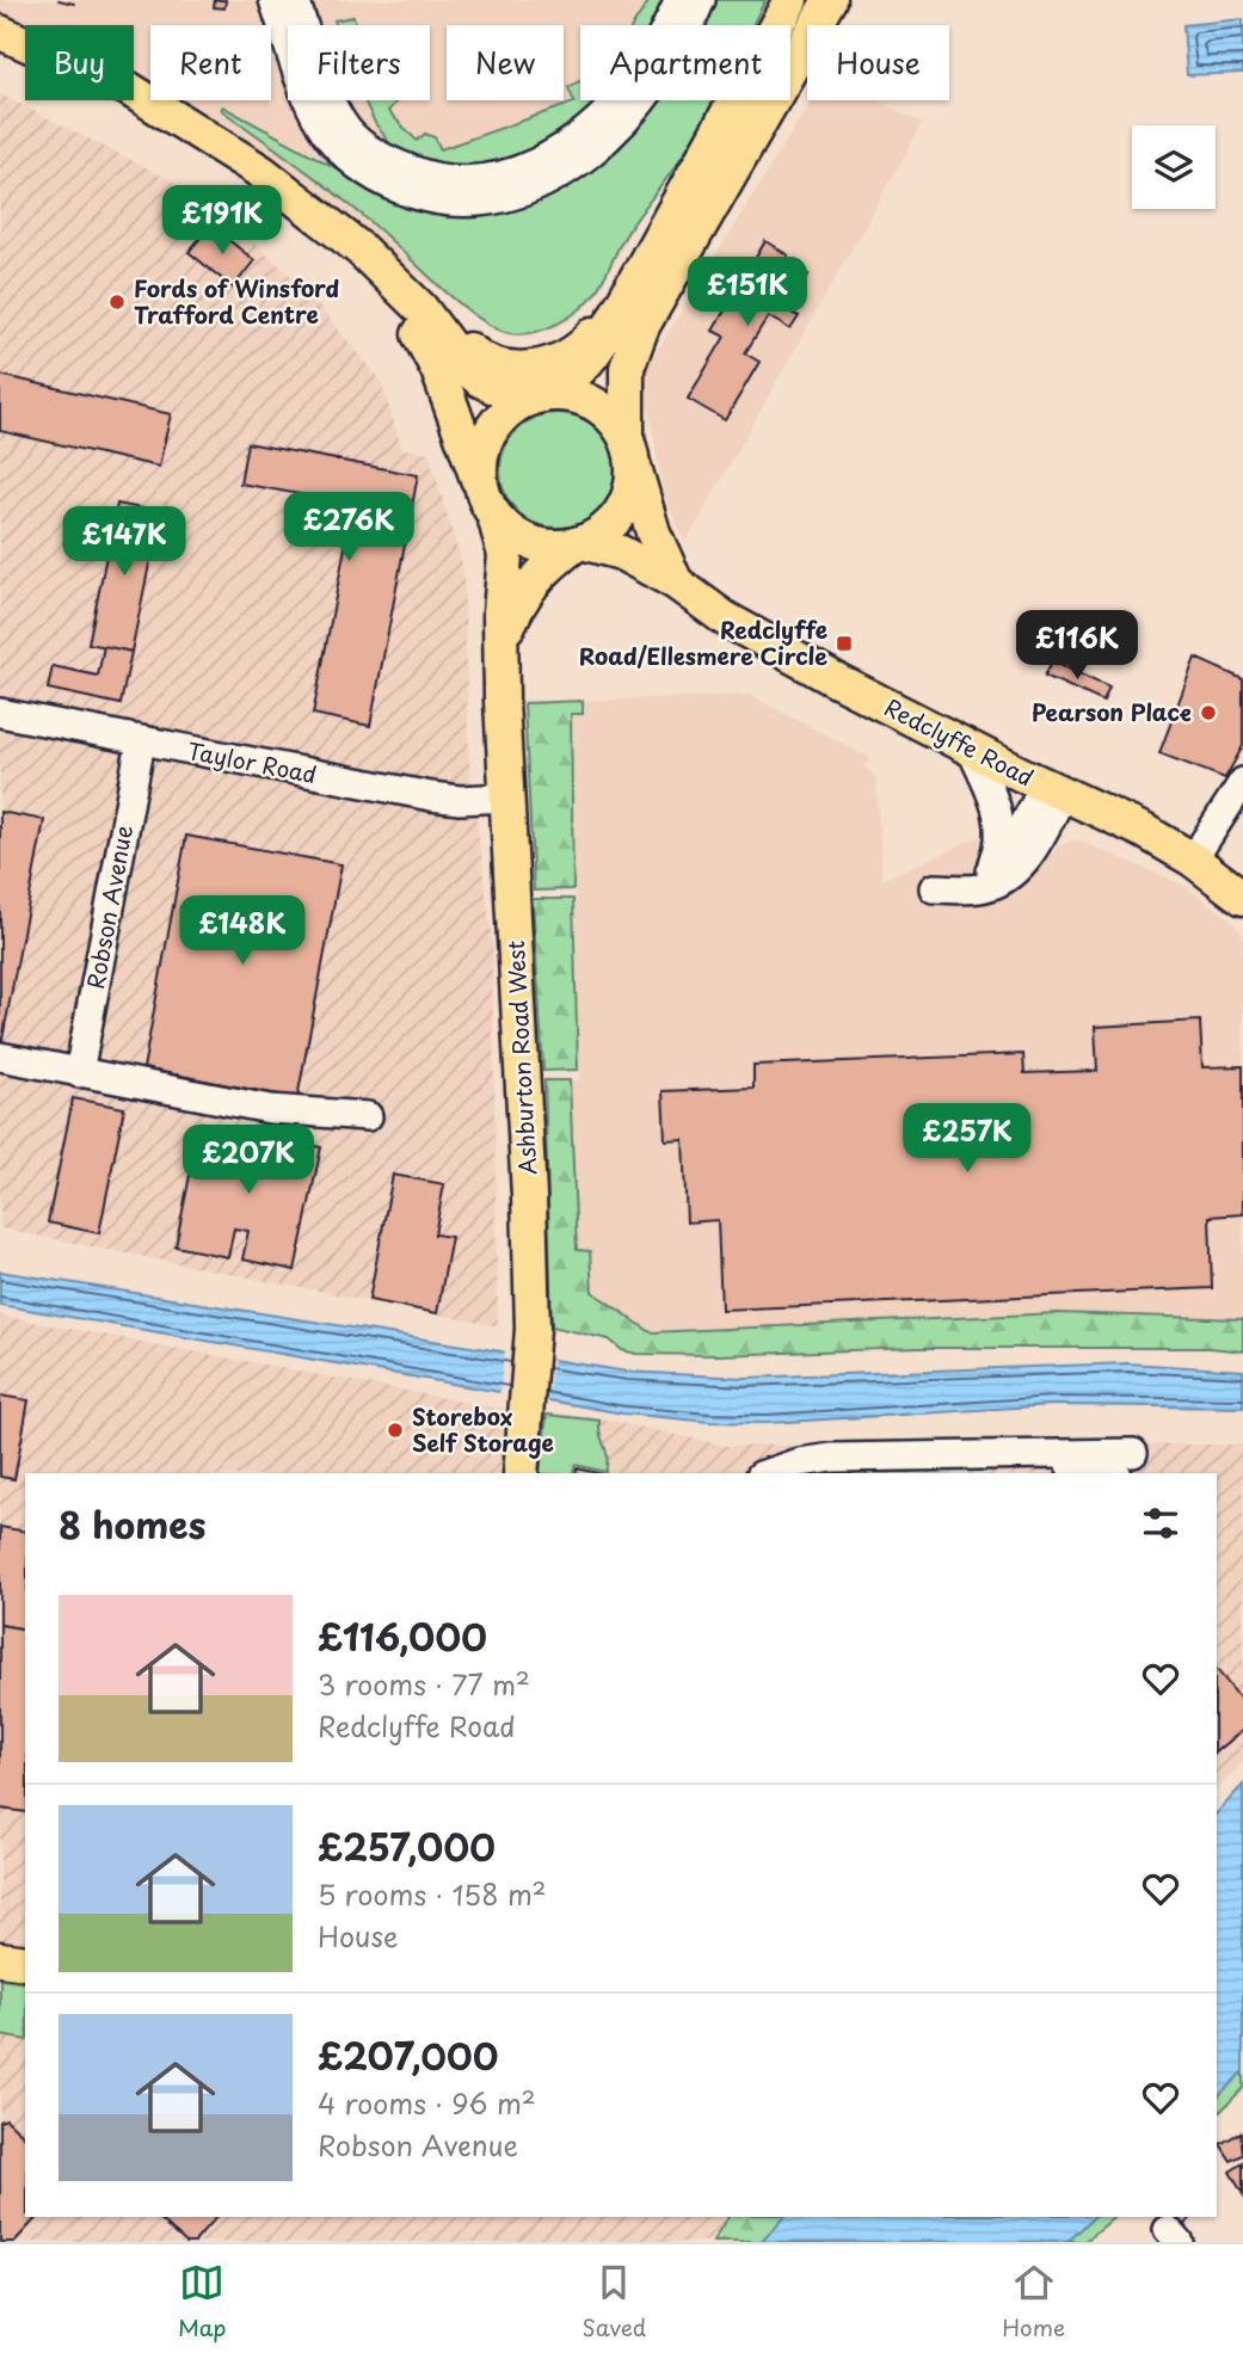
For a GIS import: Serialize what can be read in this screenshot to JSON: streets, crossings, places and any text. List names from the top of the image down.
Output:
{
  "streets": {
    "main road": ["Redclyffe Road", "Ashburton Road West"],
    "street": ["Taylor Road", "Robson Avenue"]
  },
  "crossings": [
    ["Redclyffe Road", "Ashburton Road West"],
    ["Taylor Road", "Robson Avenue"],
    ["Taylor Road", "Ashburton Road West"]
  ],
  "places": {
    "other": ["Fords of Winsford Trafford Centre", "Pearson Place", "Storebox Self Storage"],
    "transit": ["Redclyffe Road/Ellesmere Circle"]
  },
  "page": {
    "chip": [
      "Buy",
      "Rent",
      "Filters",
      "New",
      "Apartment",
      "House"
    ],
    "price": [
      "£191K",
      "£151K",
      "£276K",
      "£147K",
      "£116K",
      "£148K",
      "£257K",
      "£207K"
    ],
    "heading": "8 homes",
    "list": [
      {
        "name": "£116,000",
        "note": "3 rooms · 77 m² · Redclyffe Road"
      },
      {
        "name": "£257,000",
        "note": "5 rooms · 158 m² · House"
      },
      {
        "name": "£207,000",
        "note": "4 rooms · 96 m² · Robson Avenue"
      }
    ],
    "tabs": ["Map", "Saved", "Home"]
  }
}
